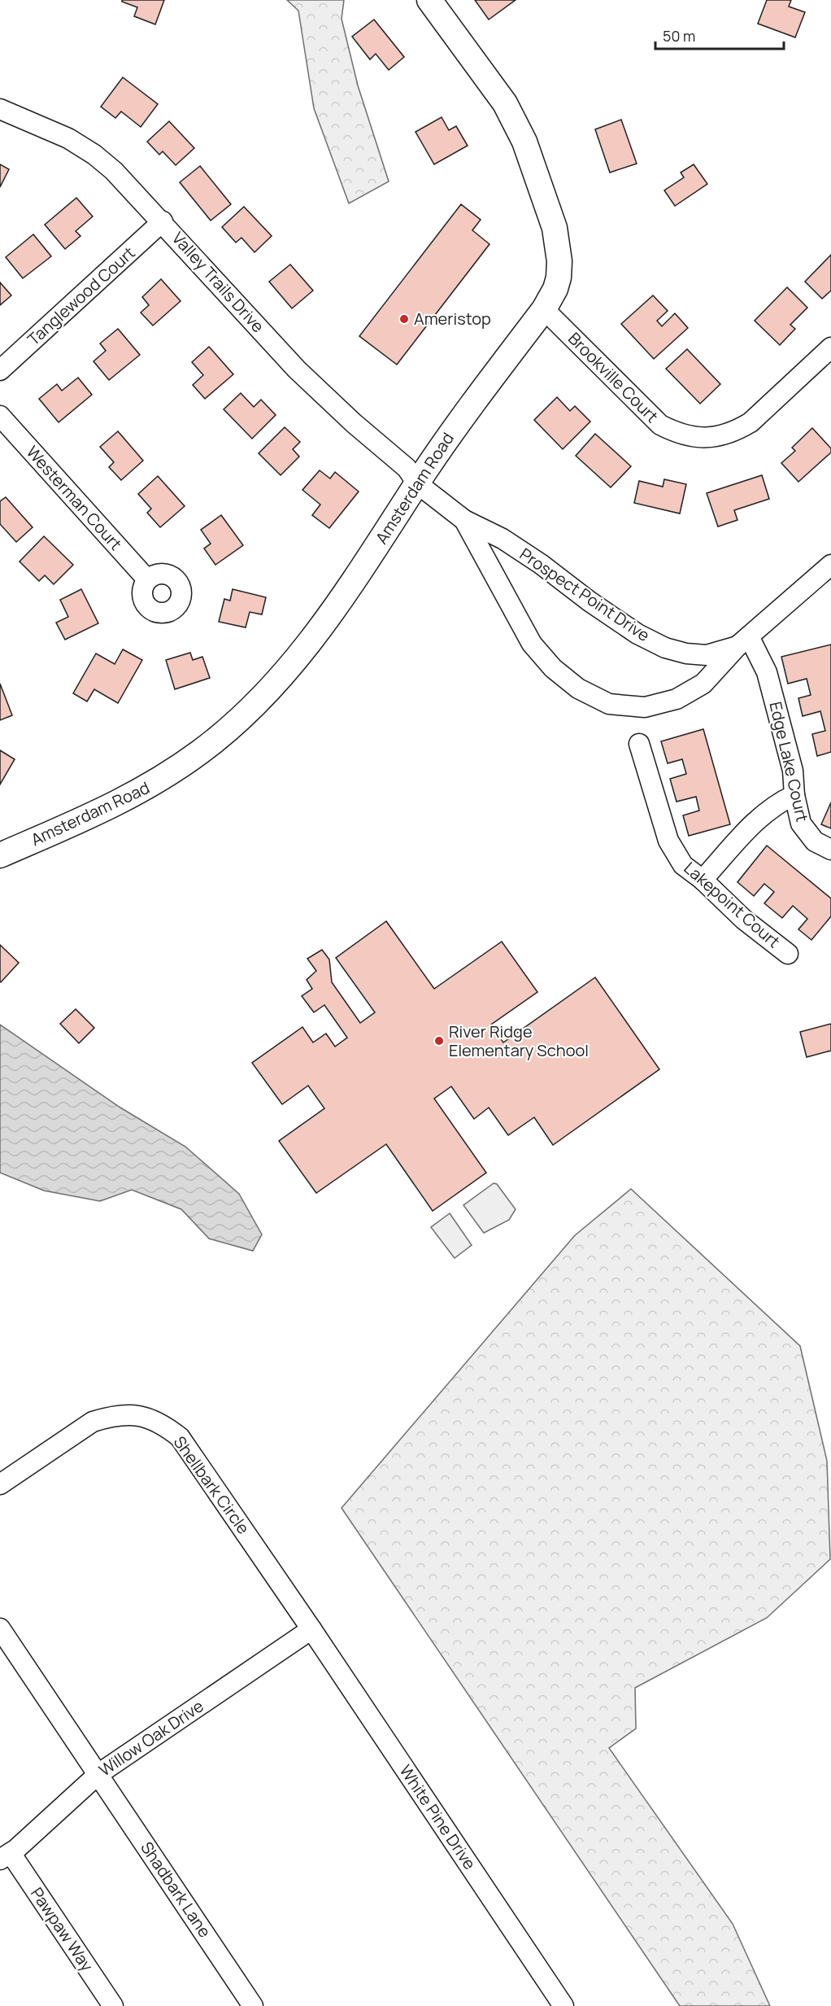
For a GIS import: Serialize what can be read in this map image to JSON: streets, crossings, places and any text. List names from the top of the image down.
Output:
{
  "streets": {
    "main road": ["Amsterdam Road"],
    "street": [
      "Valley Trails Drive",
      "Tanglewood Court",
      "Brookville Court",
      "Westerman Court",
      "Prospect Point Drive",
      "Edge Lake Court",
      "Lakepoint Court",
      "Shellbark Circle",
      "Willow Oak Drive",
      "White Pine Drive",
      "Shadbark Lane",
      "Pawpaw Way"
    ]
  },
  "crossings": [
    ["Valley Trails Drive", "Tanglewood Court"],
    ["Valley Trails Drive", "Amsterdam Road"],
    ["Valley Trails Drive", "Prospect Point Drive"],
    ["Brookville Court", "Amsterdam Road"],
    ["Amsterdam Road", "Prospect Point Drive"],
    ["Prospect Point Drive", "Edge Lake Court"],
    ["Shellbark Circle", "Willow Oak Drive"],
    ["Shellbark Circle", "White Pine Drive"],
    ["Willow Oak Drive", "White Pine Drive"],
    ["Willow Oak Drive", "Shadbark Lane"],
    ["Willow Oak Drive", "Pawpaw Way"]
  ],
  "places": ["Ameristop", "River Ridge Elementary School"],
  "scale_bar": "50 m"
}
